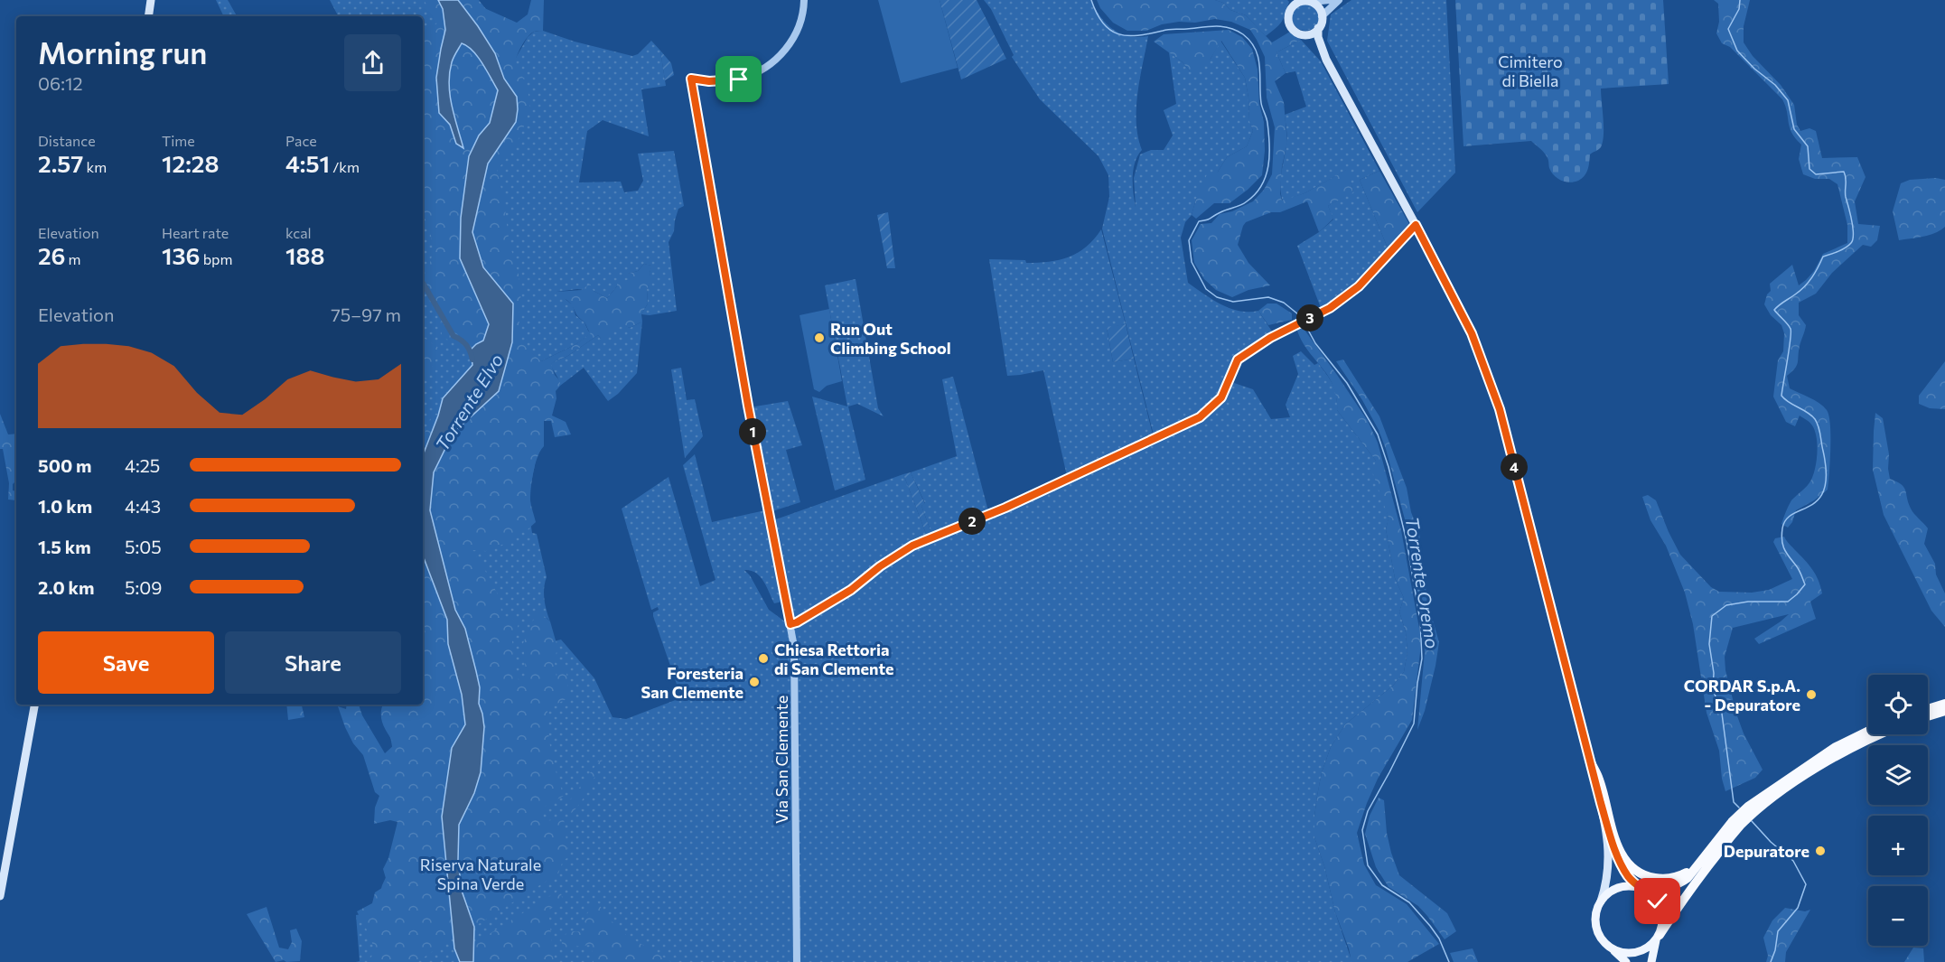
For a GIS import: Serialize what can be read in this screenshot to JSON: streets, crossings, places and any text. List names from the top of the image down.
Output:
{
  "streets": {
    "street": ["Via San Clemente"]
  },
  "water": ["Torrente Elvo", "Torrente Oremo"],
  "parks": ["Cimitero di Biella", "Riserva Naturale Spina Verde"],
  "places": [
    "Run Out Climbing School",
    "Chiesa Rettoria di San Clemente",
    "Foresteria San Clemente",
    "CORDAR S.p.A. - Depuratore",
    "Depuratore"
  ],
  "page": {
    "heading": ["Morning run", "06:12"],
    "stats": [
      ["Distance", "2.57 km"],
      ["Time", "12:28"],
      ["Pace", "4:51 /km"],
      ["Elevation", "26 m"],
      ["Heart rate", "136 bpm"],
      ["kcal", "188"]
    ],
    "chart": ["Elevation", "75–97 m"],
    "pins": [
      "3",
      "1",
      "4",
      "2"
    ],
    "list": [
      {
        "name": "500 m",
        "note": "4:25"
      },
      {
        "name": "1.0 km",
        "note": "4:43"
      },
      {
        "name": "1.5 km",
        "note": "5:05"
      },
      {
        "name": "2.0 km",
        "note": "5:09"
      }
    ],
    "buttons": ["Save", "Share"],
    "map_buttons": ["+", "−"]
  }
}
